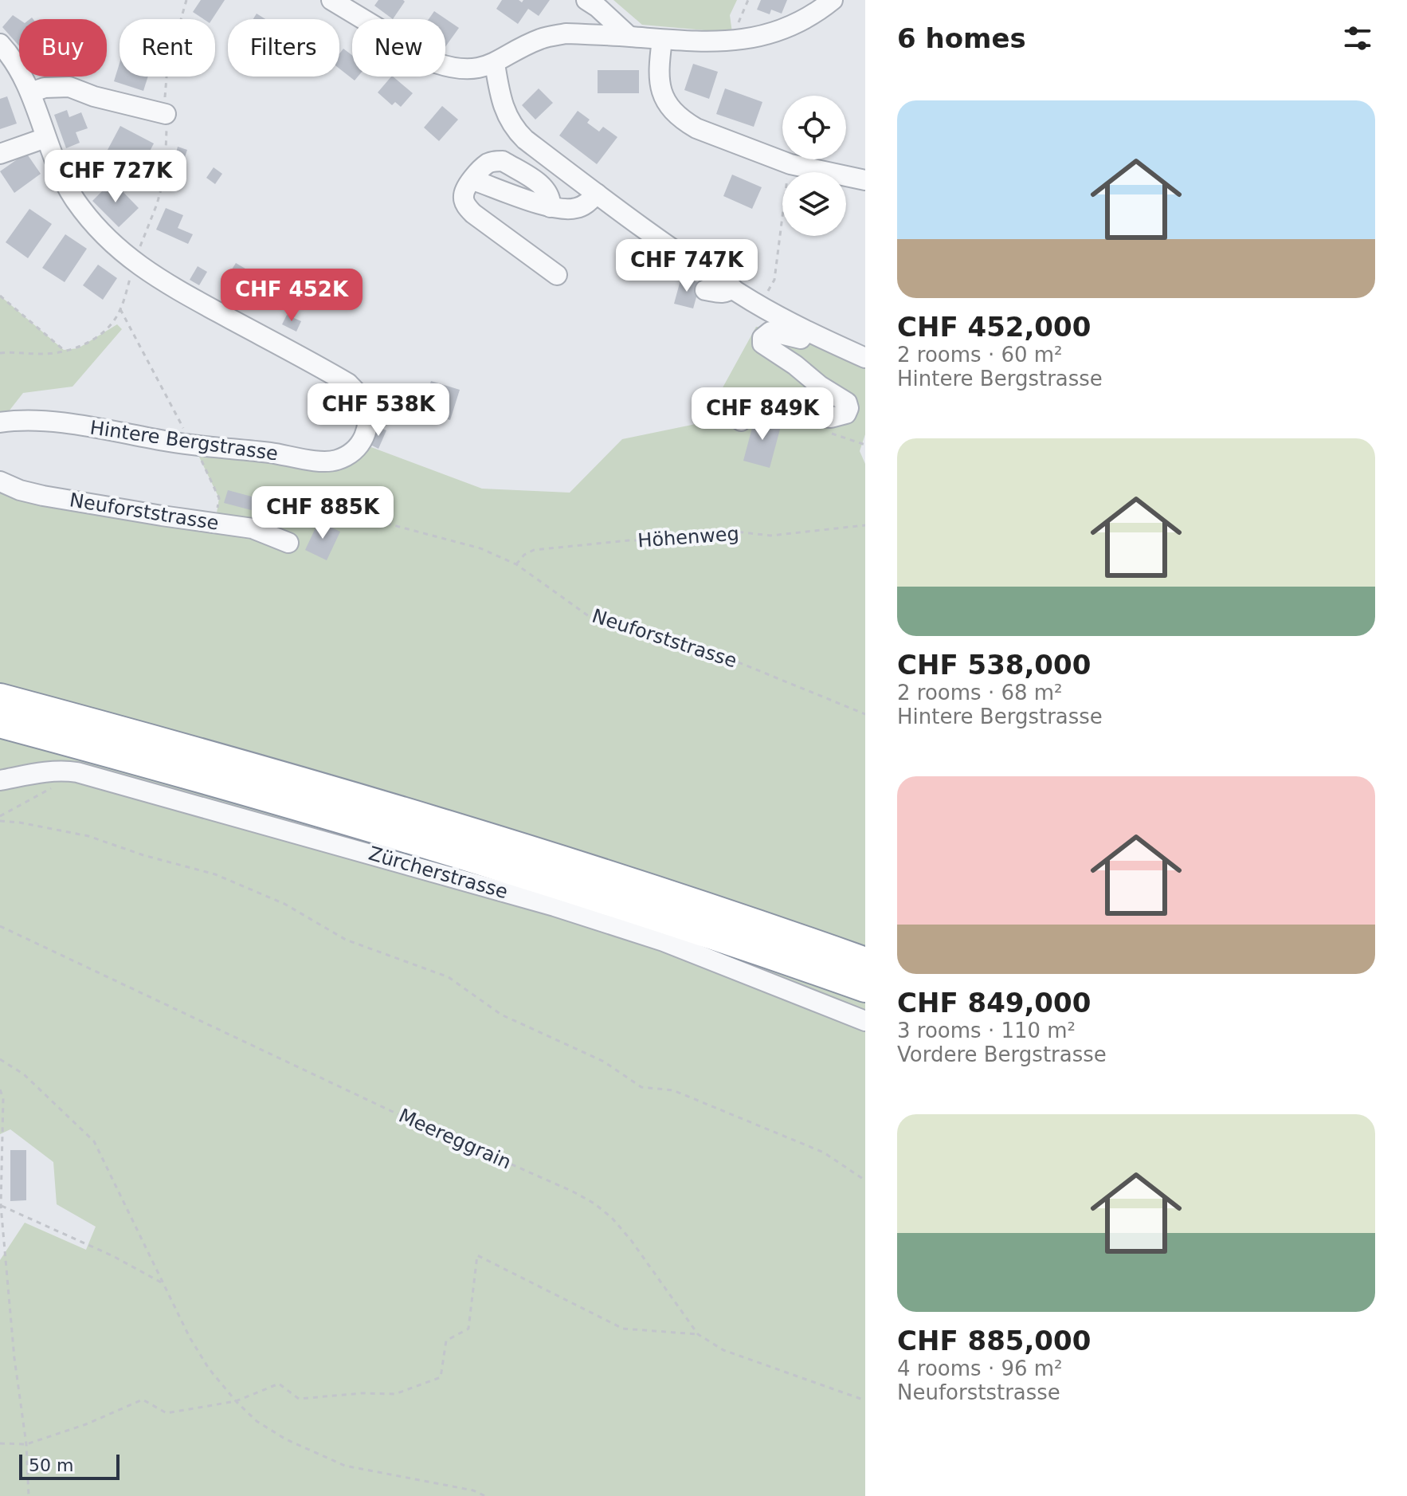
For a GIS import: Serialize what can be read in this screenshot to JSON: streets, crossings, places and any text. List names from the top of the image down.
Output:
{
  "streets": {
    "street": ["Hintere Bergstrasse", "Neuforststrasse", "Zürcherstrasse"],
    "path": ["Höhenweg", "Meereggrain"]
  },
  "crossings": [
    ["Neuforststrasse", "Höhenweg"]
  ],
  "scale_bar": "50 m",
  "page": {
    "heading": "6 homes",
    "chip": [
      "Buy",
      "Rent",
      "Filters",
      "New"
    ],
    "list": [
      {
        "name": "CHF 452,000",
        "note": "2 rooms · 60 m² · Hintere Bergstrasse"
      },
      {
        "name": "CHF 538,000",
        "note": "2 rooms · 68 m² · Hintere Bergstrasse"
      },
      {
        "name": "CHF 849,000",
        "note": "3 rooms · 110 m² · Vordere Bergstrasse"
      },
      {
        "name": "CHF 885,000",
        "note": "4 rooms · 96 m² · Neuforststrasse"
      }
    ],
    "price": [
      "CHF 727K",
      "CHF 747K",
      "CHF 452K",
      "CHF 538K",
      "CHF 849K",
      "CHF 885K"
    ],
    "scale": "50 m"
  }
}
